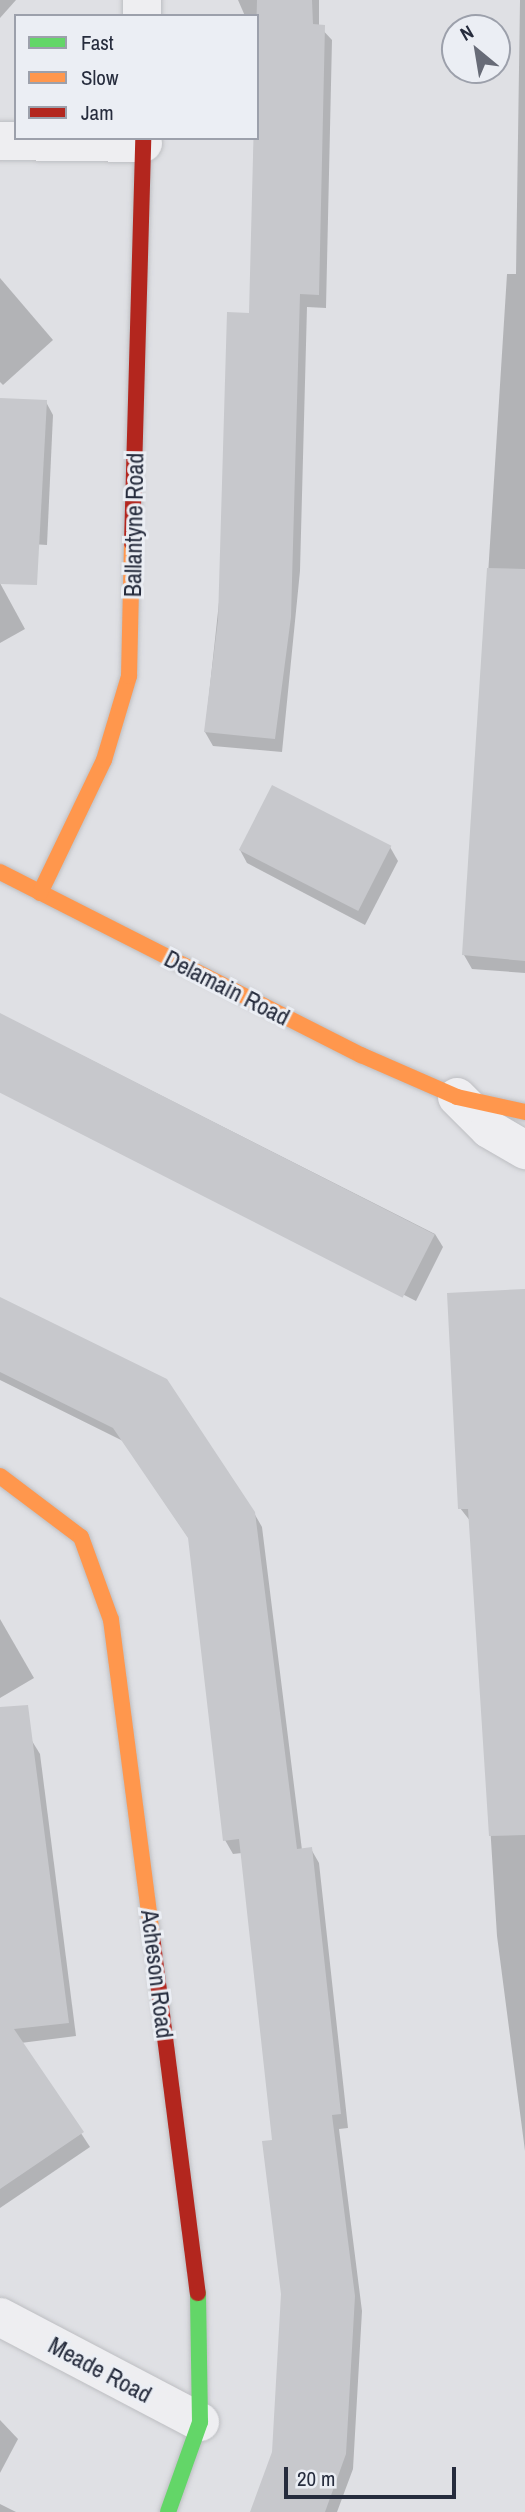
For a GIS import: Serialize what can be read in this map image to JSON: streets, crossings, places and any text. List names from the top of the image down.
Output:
{
  "streets": {
    "street": [
      "Ballantyne Road",
      "Delamain Road",
      "Acheson Road",
      "Meade Road"
    ]
  },
  "crossings": [
    ["Ballantyne Road", "Delamain Road"],
    ["Acheson Road", "Meade Road"]
  ],
  "legend": ["Fast", "Slow", "Jam"],
  "scale_bar": "20 m",
  "north": "top left"
}
